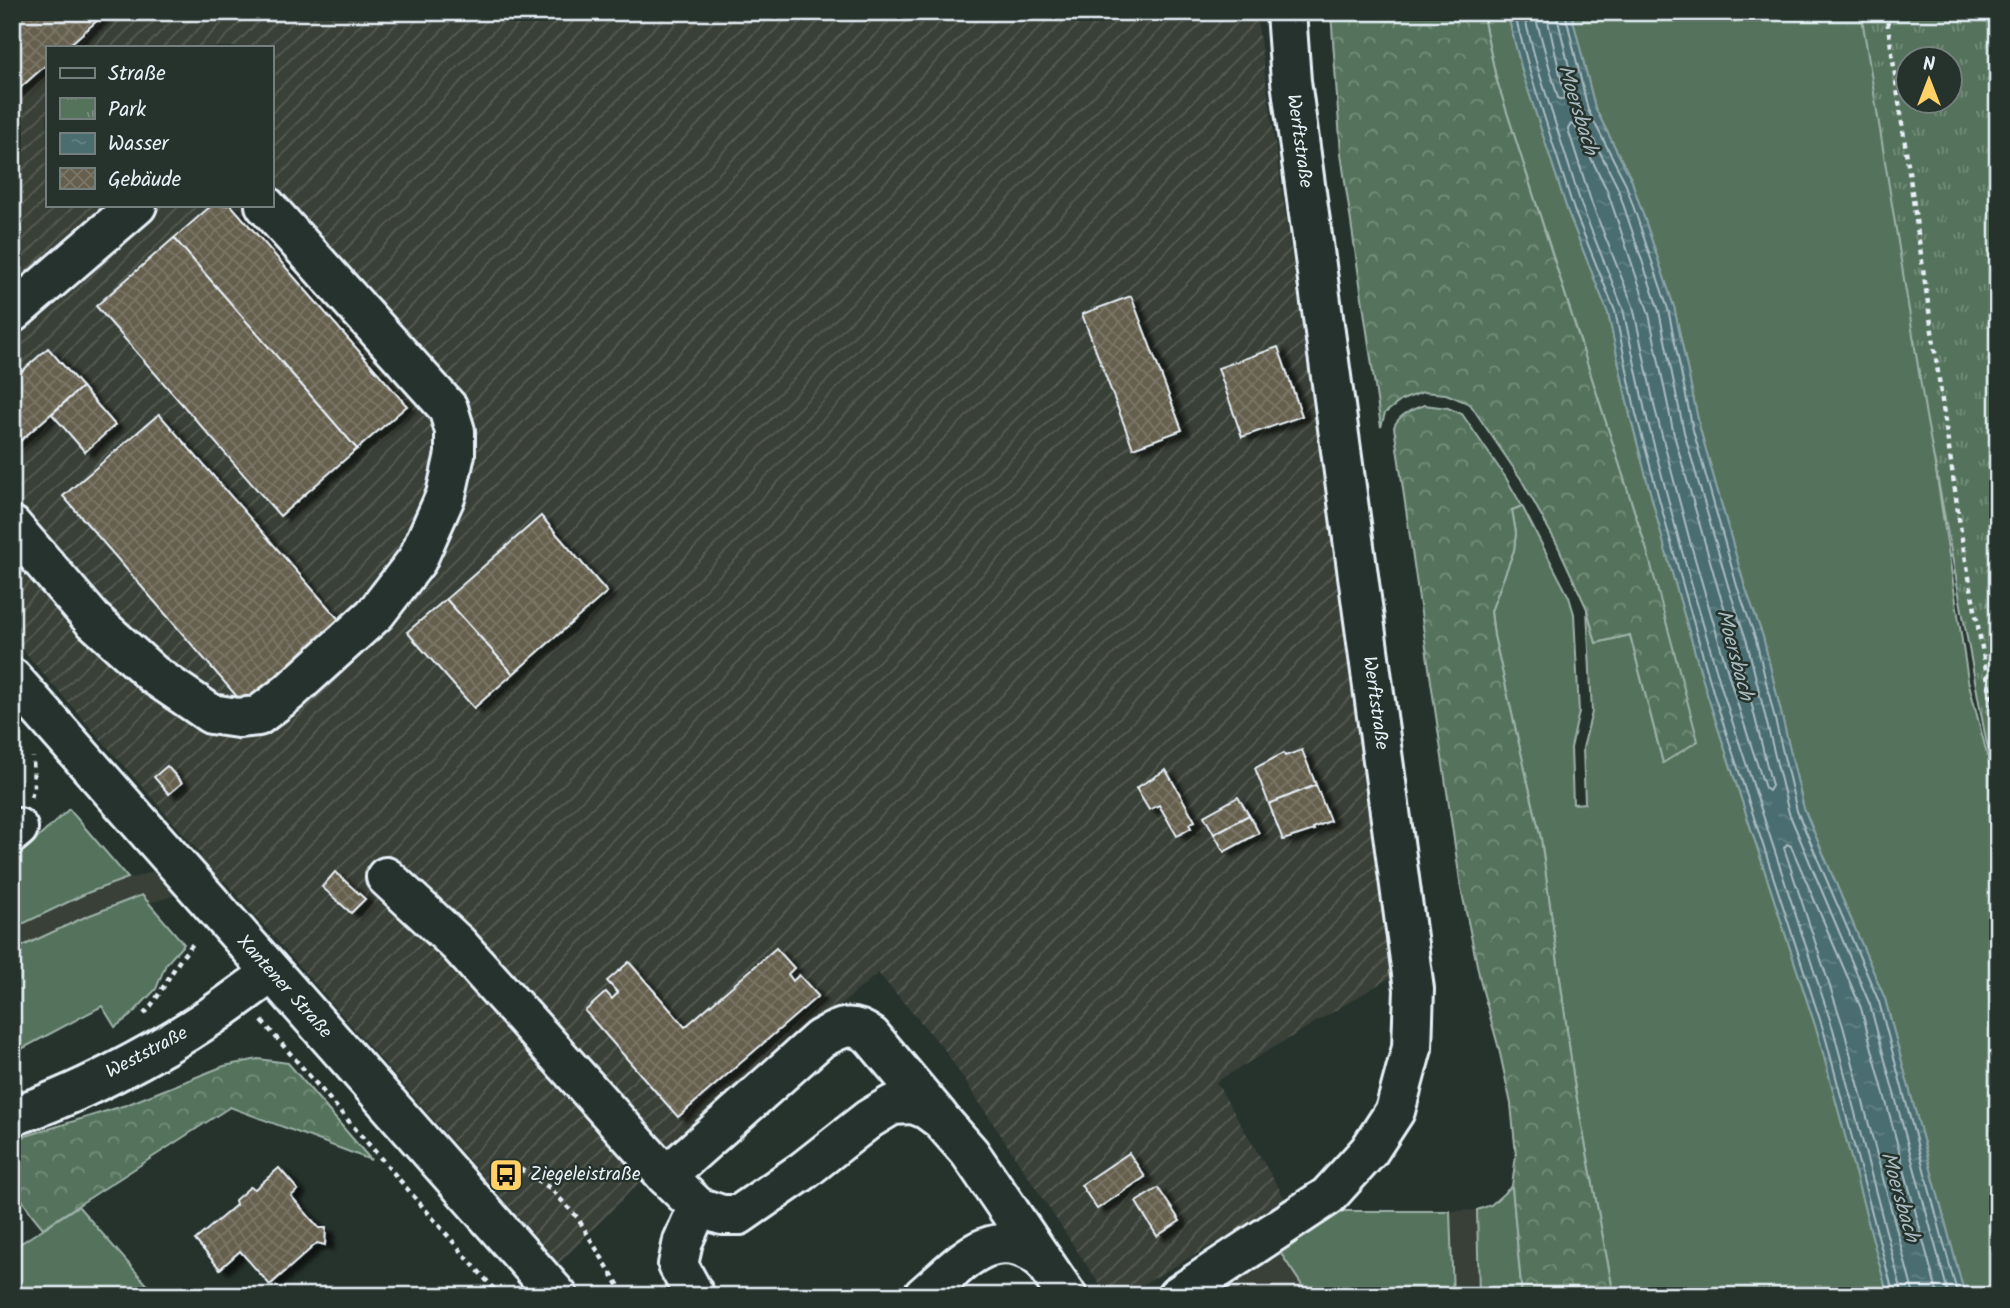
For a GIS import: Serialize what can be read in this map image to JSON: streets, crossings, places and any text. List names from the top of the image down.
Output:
{
  "streets": {
    "street": ["Werftstraße", "Xantener Straße", "Weststraße"]
  },
  "crossings": [
    ["Xantener Straße", "Weststraße"]
  ],
  "water": ["Moersbach"],
  "places": {
    "bus stop": ["Ziegeleistraße"]
  },
  "legend": [
    "Straße",
    "Park",
    "Wasser",
    "Gebäude"
  ],
  "north": "top"
}
